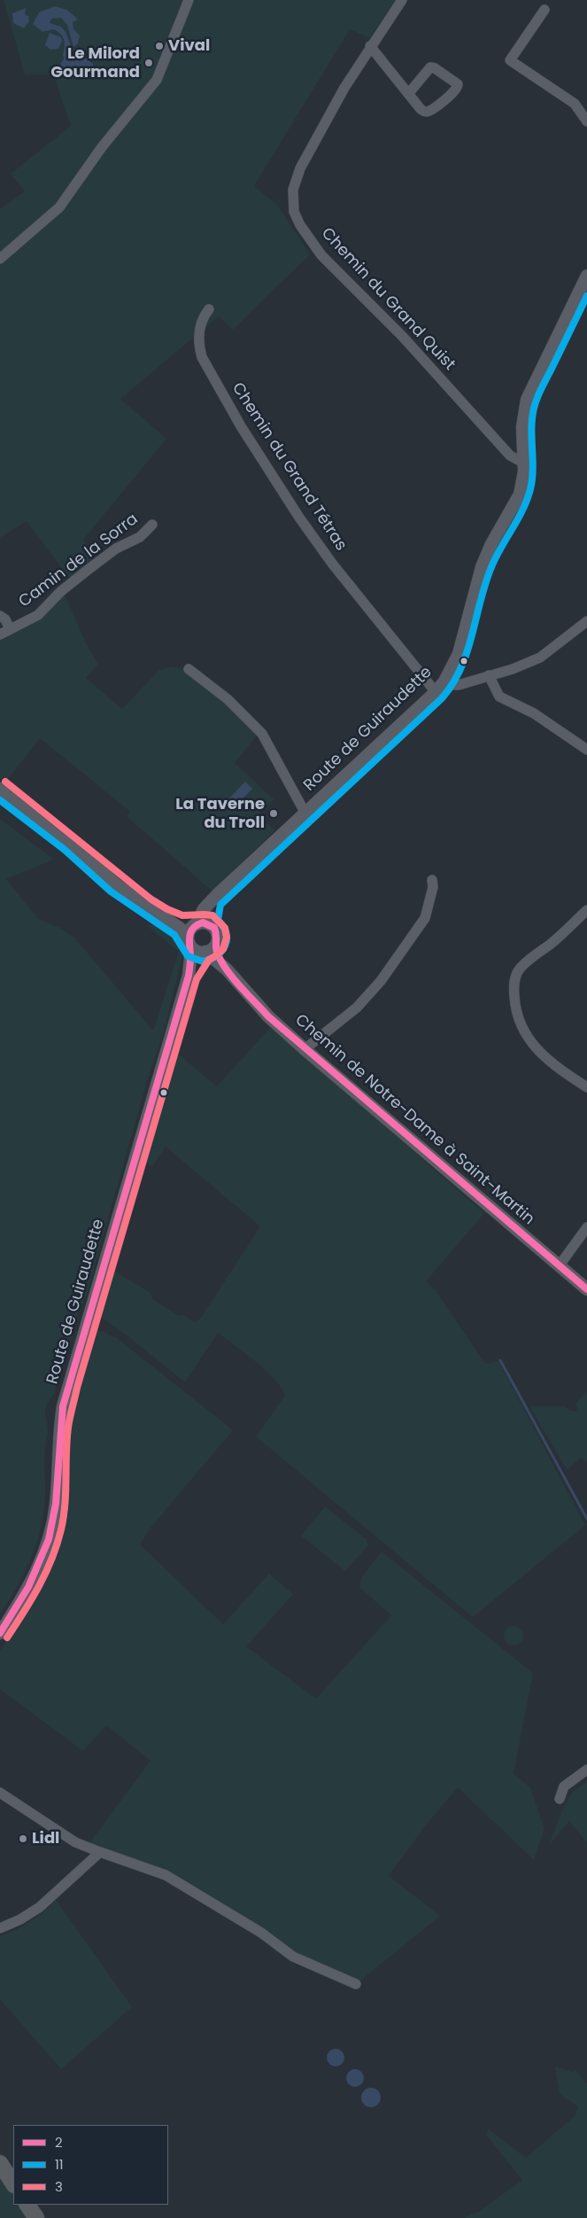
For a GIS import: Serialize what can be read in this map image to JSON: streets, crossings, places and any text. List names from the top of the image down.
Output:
{
  "streets": {
    "street": [
      "Chemin du Grand Quist",
      "Chemin du Grand Tétras",
      "Camin de la Sorra",
      "Route de Guiraudette",
      "Chemin de Notre-Dame à Saint-Martin"
    ]
  },
  "crossings": [
    ["Chemin du Grand Quist", "Route de Guiraudette"],
    ["Chemin du Grand Tétras", "Route de Guiraudette"],
    ["Route de Guiraudette", "Chemin de Notre-Dame à Saint-Martin"]
  ],
  "places": [
    "Vival",
    "Le Milord Gourmand",
    "La Taverne du Troll",
    "Lidl"
  ],
  "lines": ["transit line 11", "transit line 3", "transit line 2"],
  "legend": ["2", "11", "3"]
}
